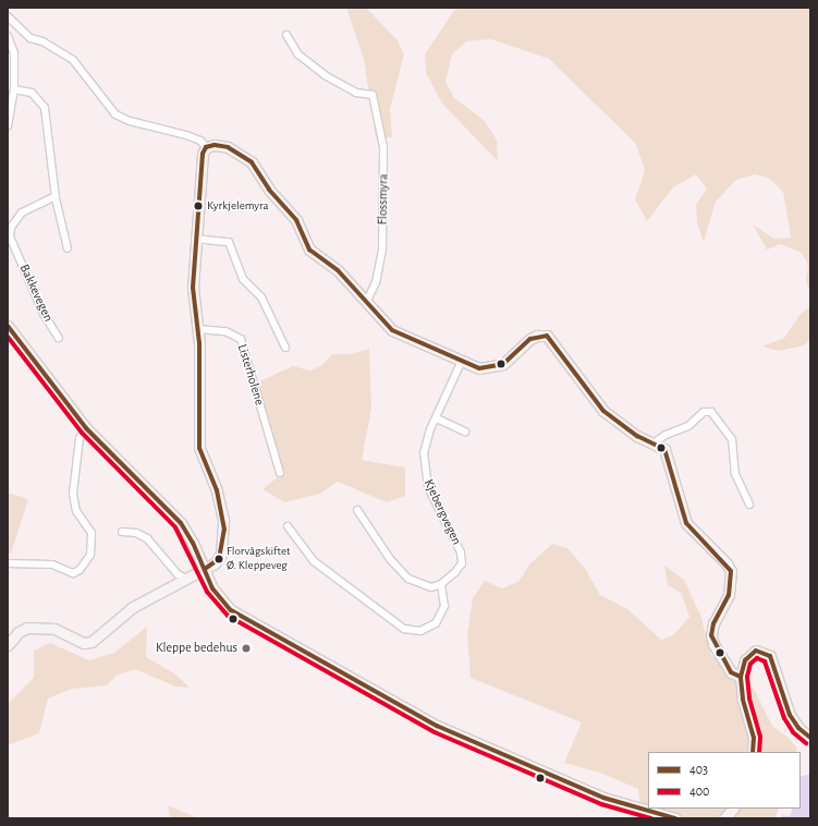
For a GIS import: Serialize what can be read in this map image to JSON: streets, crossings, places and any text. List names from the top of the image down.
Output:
{
  "streets": {
    "street": [
      "Flossmyra",
      "Bakkevegen",
      "Listerholene",
      "Kjebergvegen"
    ]
  },
  "places": ["Kyrkjelemyra", "Florvågskiftet Ø. Kleppeveg", "Kleppe bedehus"],
  "lines": ["transit line 403", "transit line 400"],
  "legend": ["403", "400"]
}
